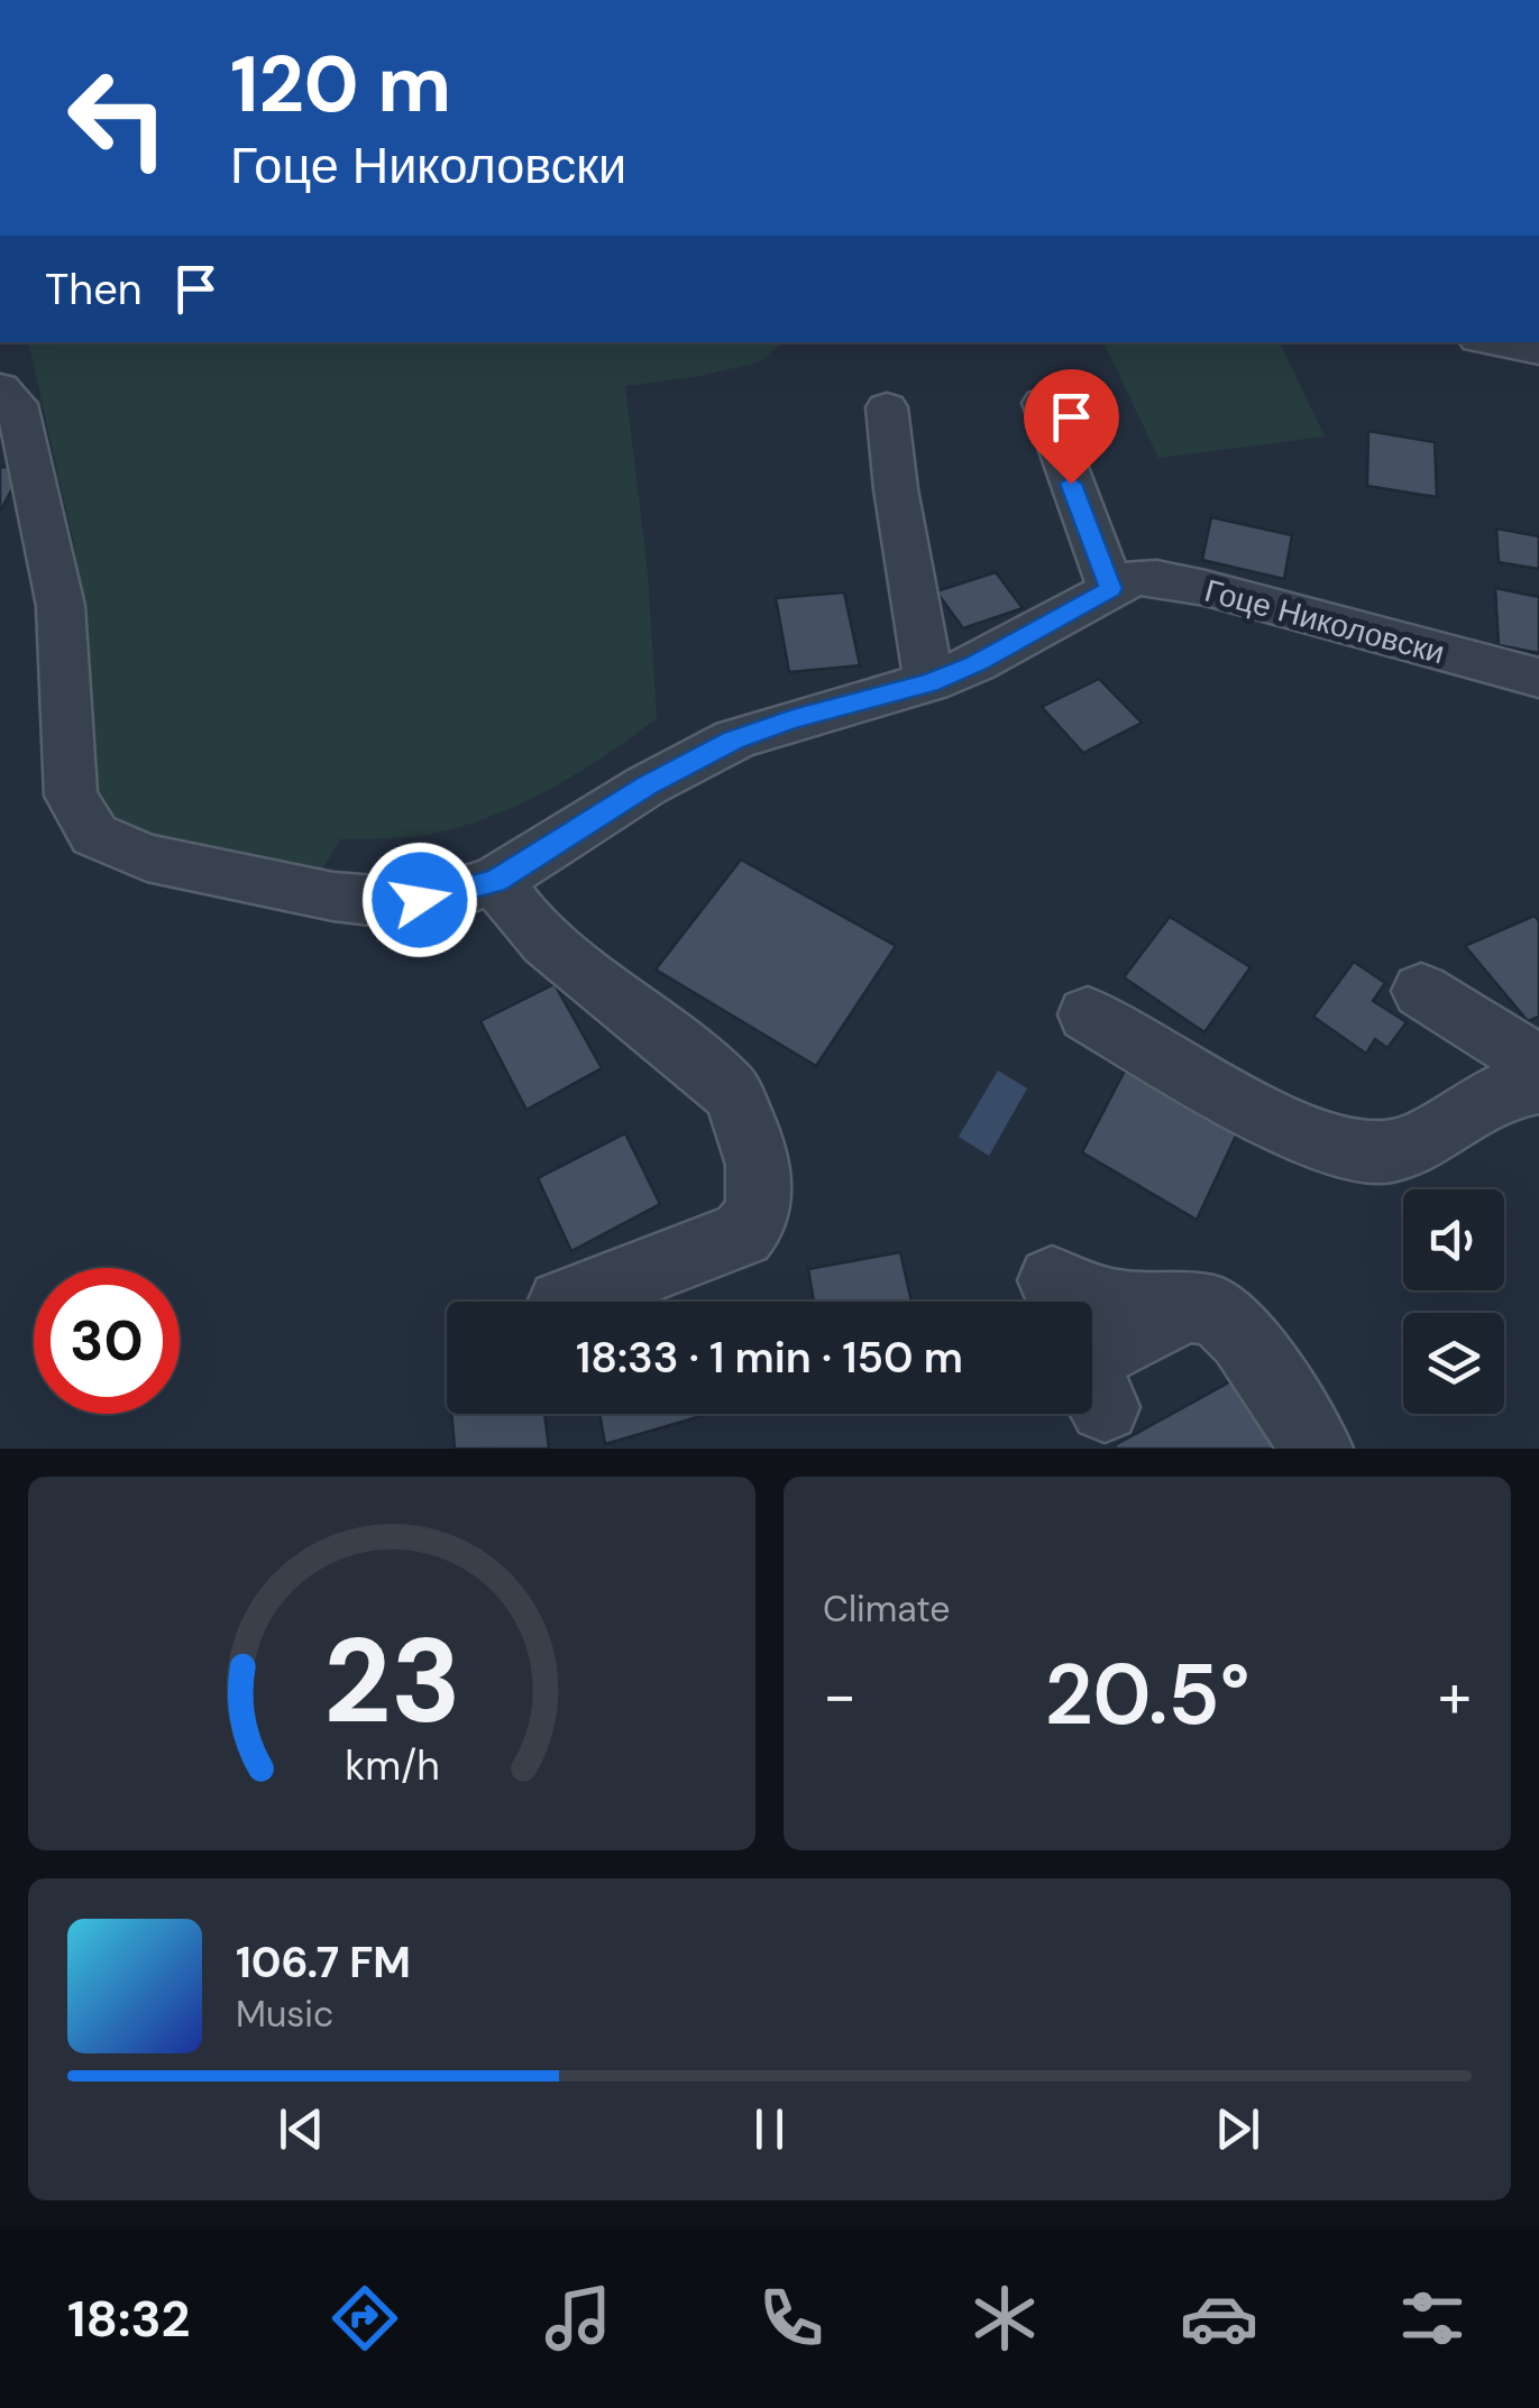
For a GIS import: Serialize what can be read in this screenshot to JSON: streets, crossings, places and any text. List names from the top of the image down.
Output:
{
  "streets": {
    "street": ["Гоце Николовски"]
  },
  "page": {
    "turn": ["120 m", "Гоце Николовски"],
    "then": "Then",
    "limit": "30",
    "trip": "18:33 · 1 min · 150 m",
    "tile": "Climate",
    "heat": ["−", "20.5°", "+"],
    "song": ["106.7 FM", "Music"],
    "tabs": "18:32",
    "gauge": ["23", "km/h"]
  }
}
